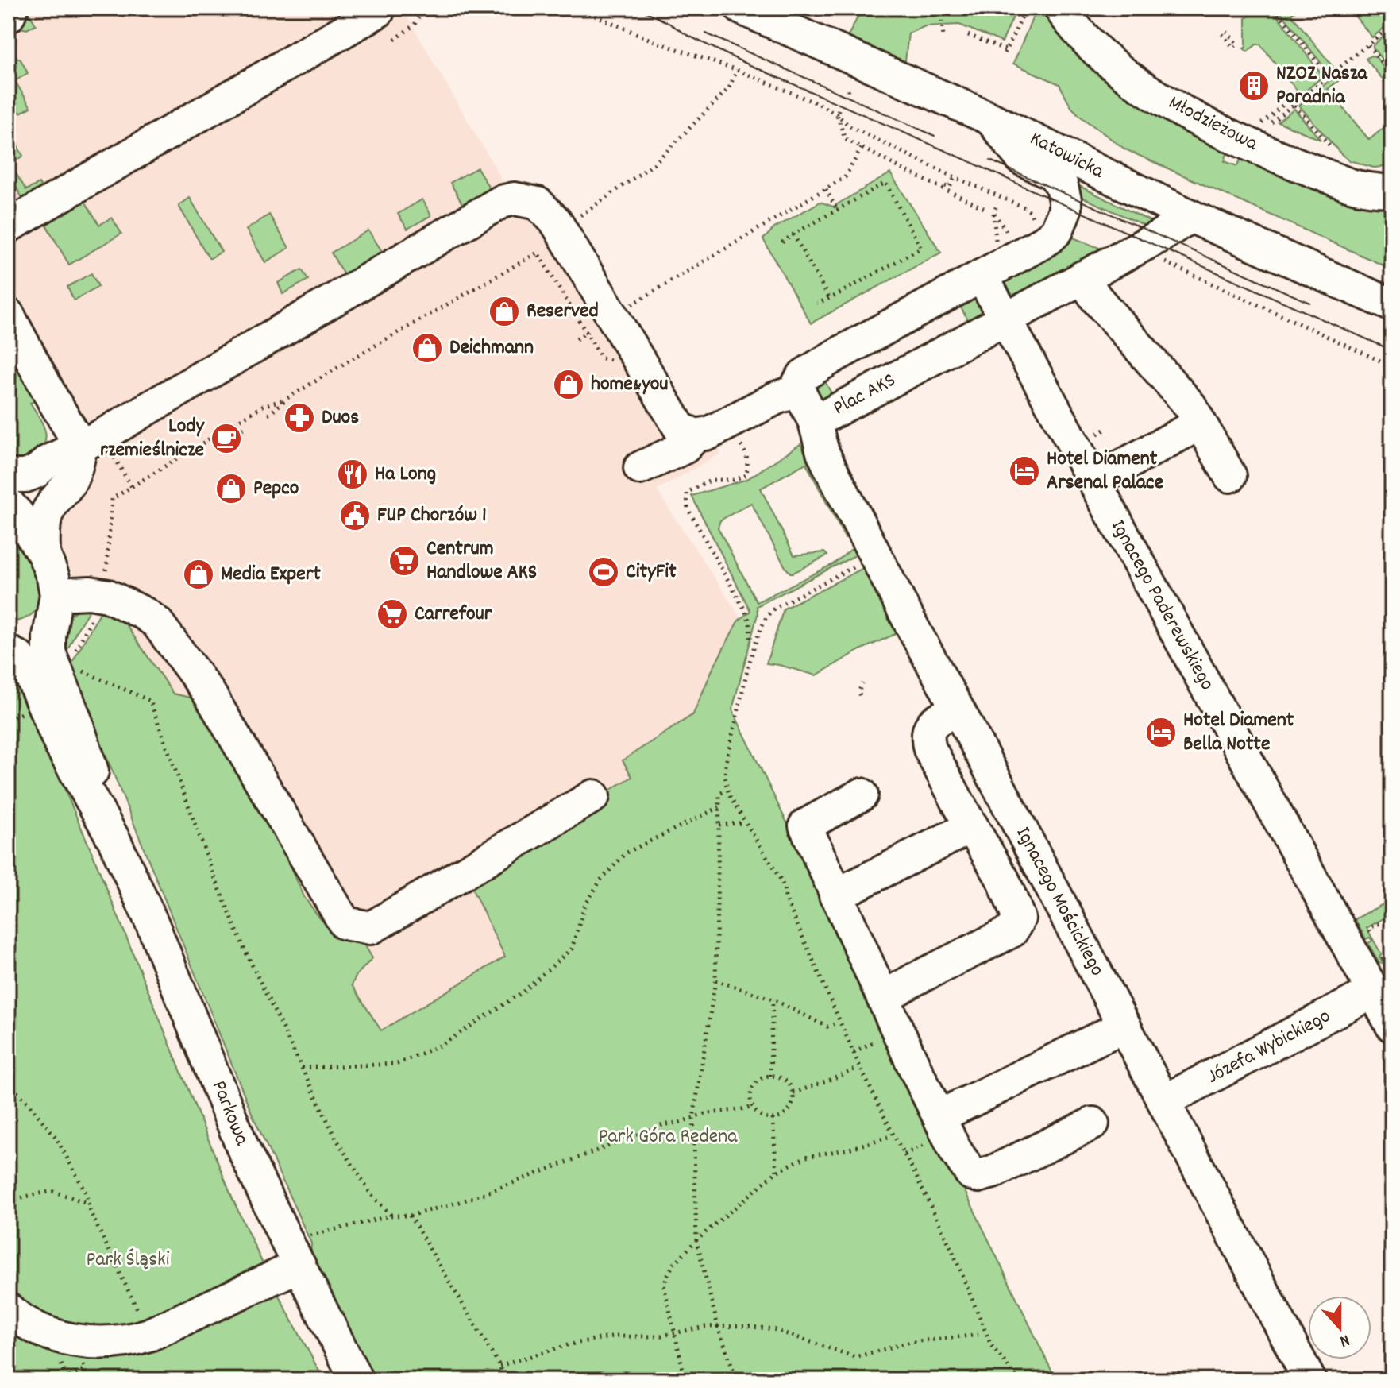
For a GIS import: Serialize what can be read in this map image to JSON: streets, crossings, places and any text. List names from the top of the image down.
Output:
{
  "streets": {
    "street": [
      "Młodzieżowa",
      "Katowicka",
      "Plac AKS",
      "Ignacego Paderewskiego",
      "Ignacego Mościckiego",
      "Józefa Wybickiego",
      "Parkowa"
    ]
  },
  "crossings": [
    ["Katowicka", "Plac AKS"],
    ["Plac AKS", "Ignacego Paderewskiego"],
    ["Plac AKS", "Ignacego Mościckiego"],
    ["Ignacego Paderewskiego", "Józefa Wybickiego"],
    ["Ignacego Mościckiego", "Józefa Wybickiego"]
  ],
  "parks": ["Park Góra Redena", "Park Śląski"],
  "places": {
    "building": ["NZOZ Nasza Poradnia"],
    "shop": [
      "Reserved",
      "Deichmann",
      "home&you",
      "Pepco",
      "Media Expert"
    ],
    "pharmacy": ["Duos"],
    "cafe": ["Lody rzemieślnicze"],
    "hotel": ["Hotel Diament Arsenal Palace", "Hotel Diament Bella Notte"],
    "restaurant": ["Ha Long"],
    "public building": ["FUP Chorzów 1"],
    "supermarket": ["Centrum Handlowe AKS", "Carrefour"],
    "sports": ["CityFit"]
  },
  "north": "bottom"
}
